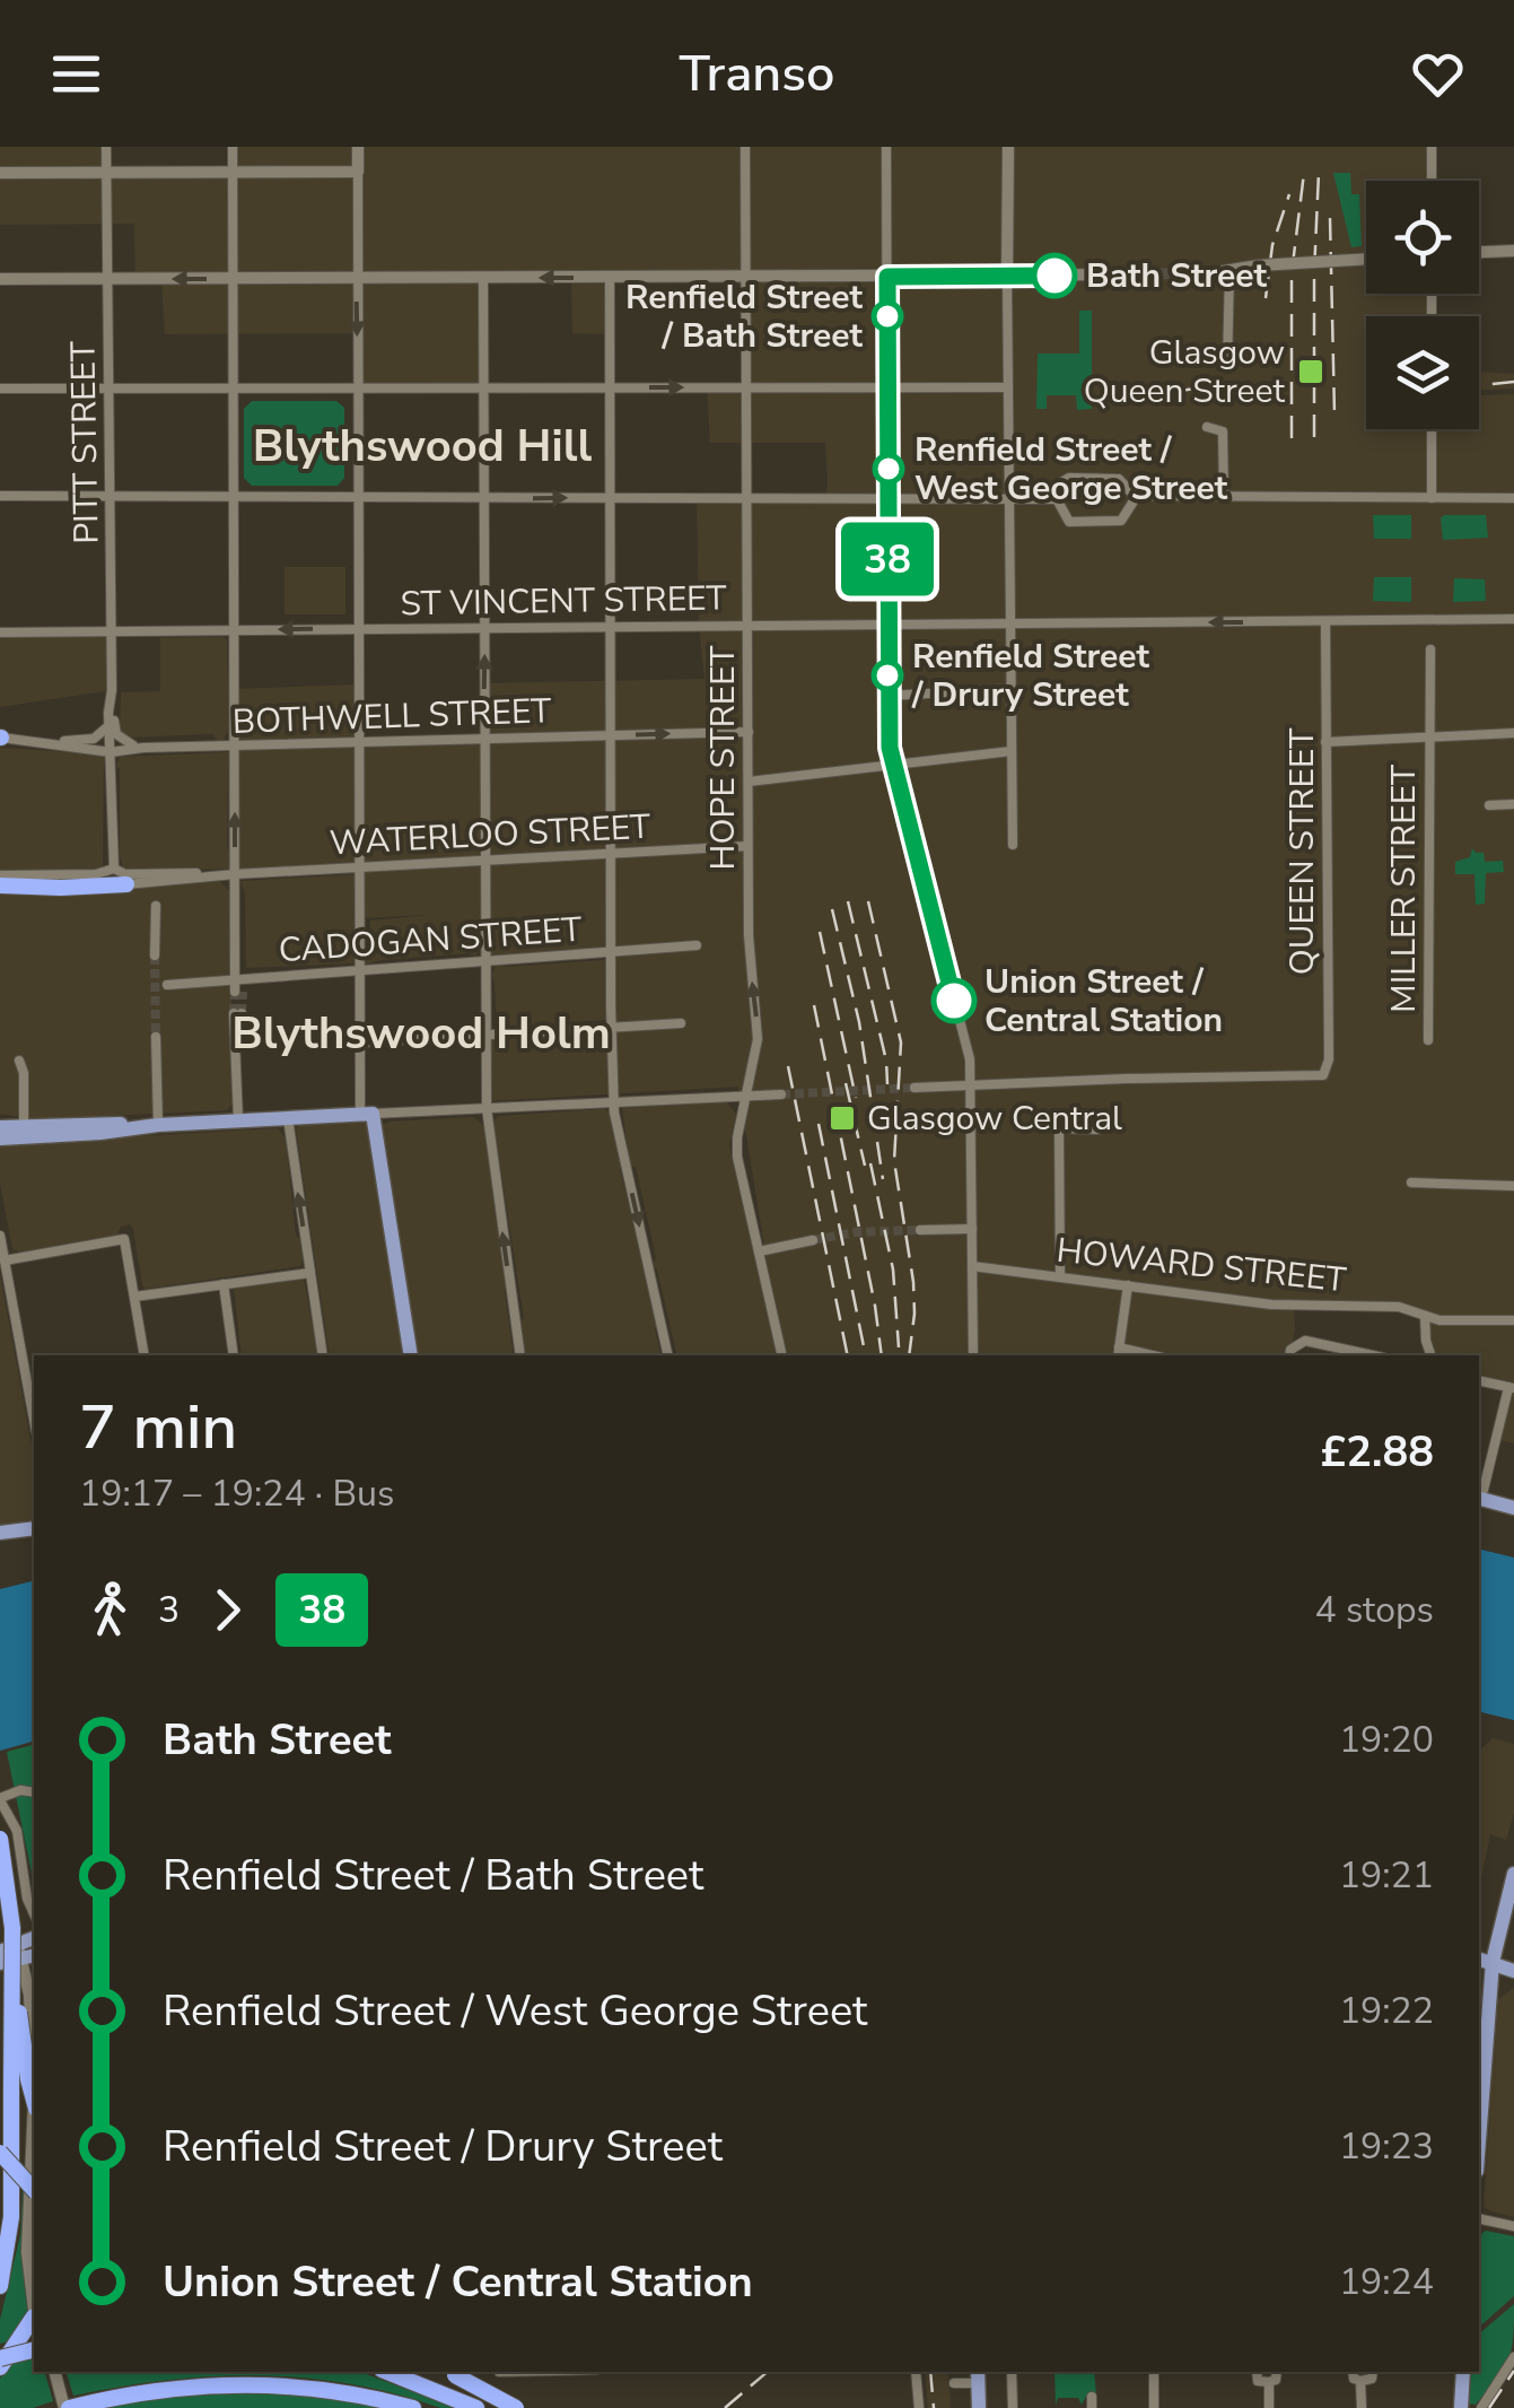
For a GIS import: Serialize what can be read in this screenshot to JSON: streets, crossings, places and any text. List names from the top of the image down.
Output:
{
  "streets": {
    "street": [
      "PITT STREET",
      "ST VINCENT STREET",
      "BOTHWELL STREET",
      "HOPE STREET",
      "WATERLOO STREET",
      "QUEEN STREET",
      "MILLER STREET",
      "CADOGAN STREET",
      "HOWARD STREET"
    ]
  },
  "crossings": [
    ["PITT STREET", "ST VINCENT STREET"],
    ["PITT STREET", "BOTHWELL STREET"],
    ["PITT STREET", "WATERLOO STREET"],
    ["ST VINCENT STREET", "HOPE STREET"],
    ["ST VINCENT STREET", "QUEEN STREET"],
    ["BOTHWELL STREET", "HOPE STREET"],
    ["HOPE STREET", "WATERLOO STREET"]
  ],
  "districts": ["Blythswood Hill", "Blythswood Holm"],
  "places": {
    "other": [
      "Bath Street",
      "Renfield Street / Bath Street",
      "Renfield Street / West George Street",
      "Renfield Street / Drury Street",
      "Union Street / Central Station"
    ],
    "transit": ["Glasgow Queen Street", "Glasgow Central"]
  },
  "lines": ["bus line 38"],
  "page": {
    "header": "Transo",
    "on_map": "38",
    "heading": ["7 min", "19:17 – 19:24 · Bus", "£2.88"],
    "legs": ["3", "38", "4 stops"],
    "list": [
      {
        "name": "Bath Street",
        "value": "19:20"
      },
      {
        "name": "Renfield Street / Bath Street",
        "value": "19:21"
      },
      {
        "name": "Renfield Street / West George Street",
        "value": "19:22"
      },
      {
        "name": "Renfield Street / Drury Street",
        "value": "19:23"
      },
      {
        "name": "Union Street / Central Station",
        "value": "19:24"
      }
    ]
  }
}
